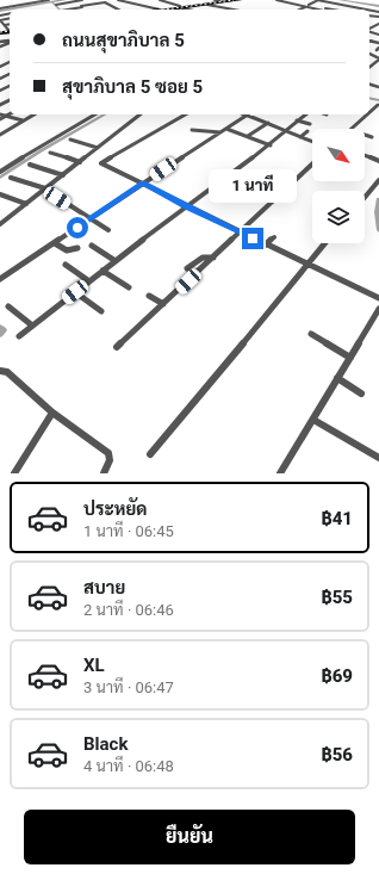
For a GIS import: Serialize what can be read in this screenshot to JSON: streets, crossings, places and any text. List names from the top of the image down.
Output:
{
  "north": "bottom right",
  "page": {
    "banner": ["ถนนสุขาภิบาล 5", "สุขาภิบาล 5 ซอย 5"],
    "bubble": "1 นาที",
    "list": [
      {
        "name": "ประหยัด",
        "note": "1 นาที · 06:45",
        "value": "฿41"
      },
      {
        "name": "สบาย",
        "note": "2 นาที · 06:46",
        "value": "฿55"
      },
      {
        "name": "XL",
        "note": "3 นาที · 06:47",
        "value": "฿69"
      },
      {
        "name": "Black",
        "note": "4 นาที · 06:48",
        "value": "฿56"
      }
    ],
    "buttons": "ยืนยัน"
  }
}
